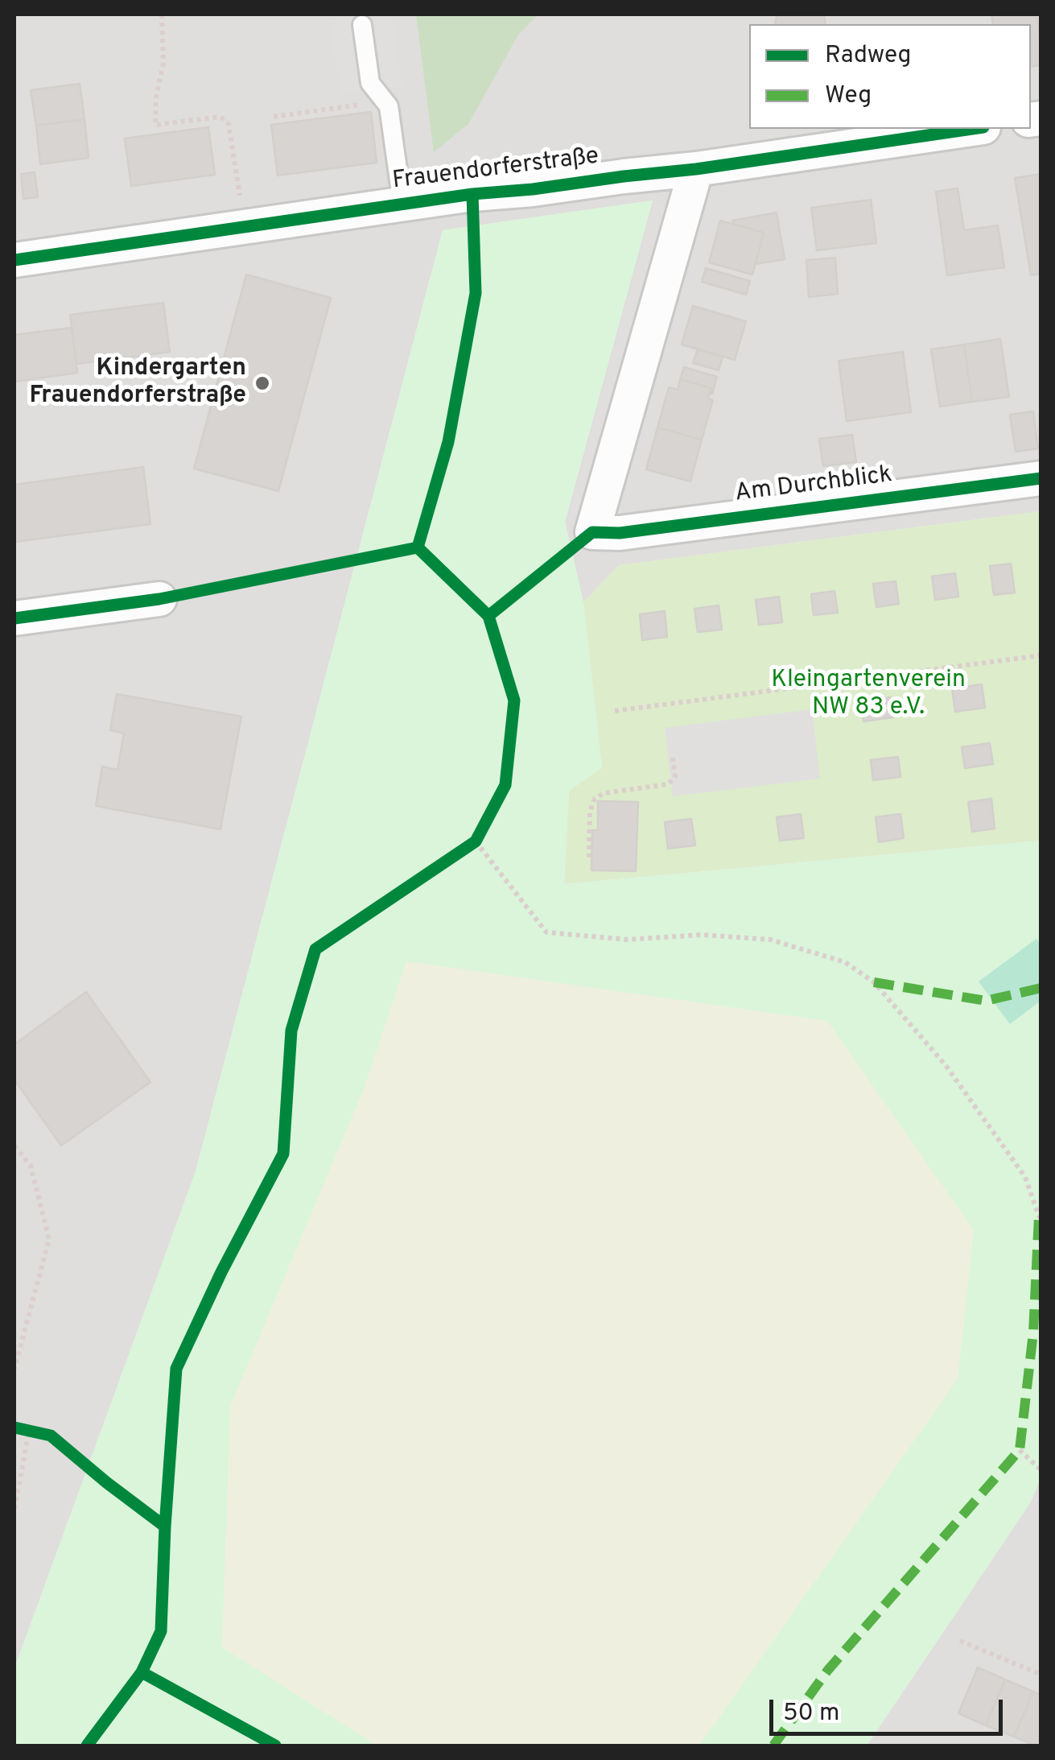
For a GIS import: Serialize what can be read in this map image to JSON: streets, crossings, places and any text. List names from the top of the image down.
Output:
{
  "streets": {
    "street": ["Frauendorferstraße", "Am Durchblick"]
  },
  "crossings": [
    ["Frauendorferstraße", "Am Durchblick"]
  ],
  "parks": ["Kleingartenverein NW 83 e.V."],
  "places": ["Kindergarten Frauendorferstraße"],
  "legend": ["Radweg", "Weg"],
  "scale_bar": "50 m"
}
